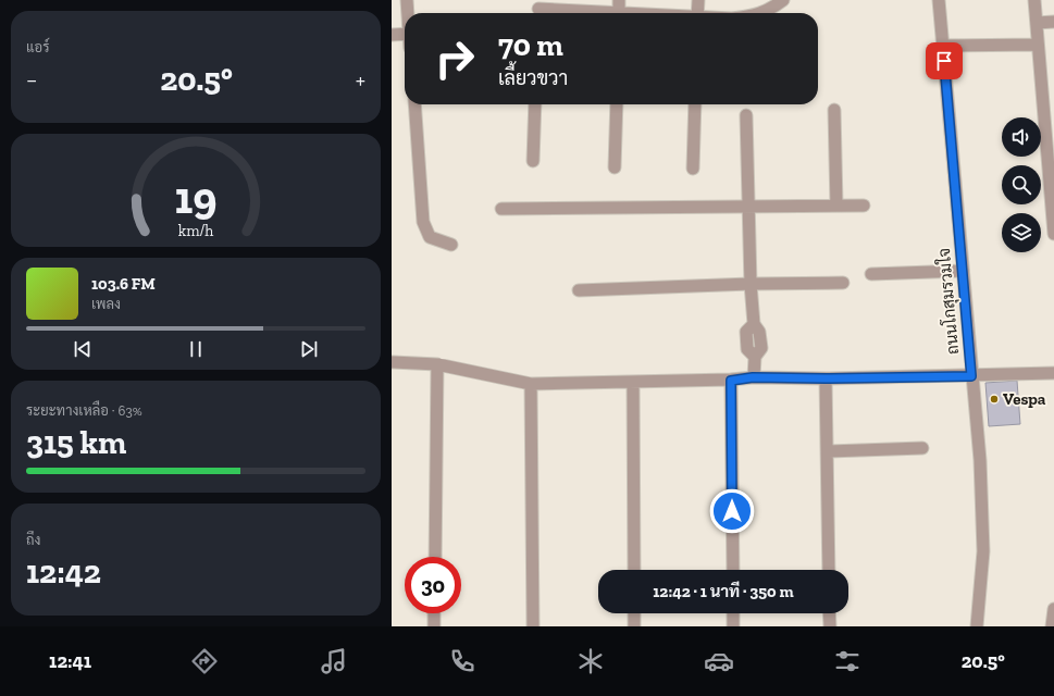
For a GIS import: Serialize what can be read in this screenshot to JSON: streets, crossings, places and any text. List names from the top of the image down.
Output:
{
  "streets": {
    "street": ["ถนนโกสุมรวมใจ"]
  },
  "places": ["Vespa"],
  "page": {
    "tile": [
      "แอร์",
      ["ระยะทางเหลือ · 63%", "315 km"],
      ["ถึง", "12:42"]
    ],
    "turn": ["70 m", "เลี้ยวขวา"],
    "heat": ["−", "20.5°", "+"],
    "song": ["103.6 FM", "เพลง"],
    "limit": "30",
    "trip": "12:42 · 1 นาที · 350 m",
    "tabs": ["12:41", "20.5°"],
    "gauge": ["19", "km/h"]
  }
}
